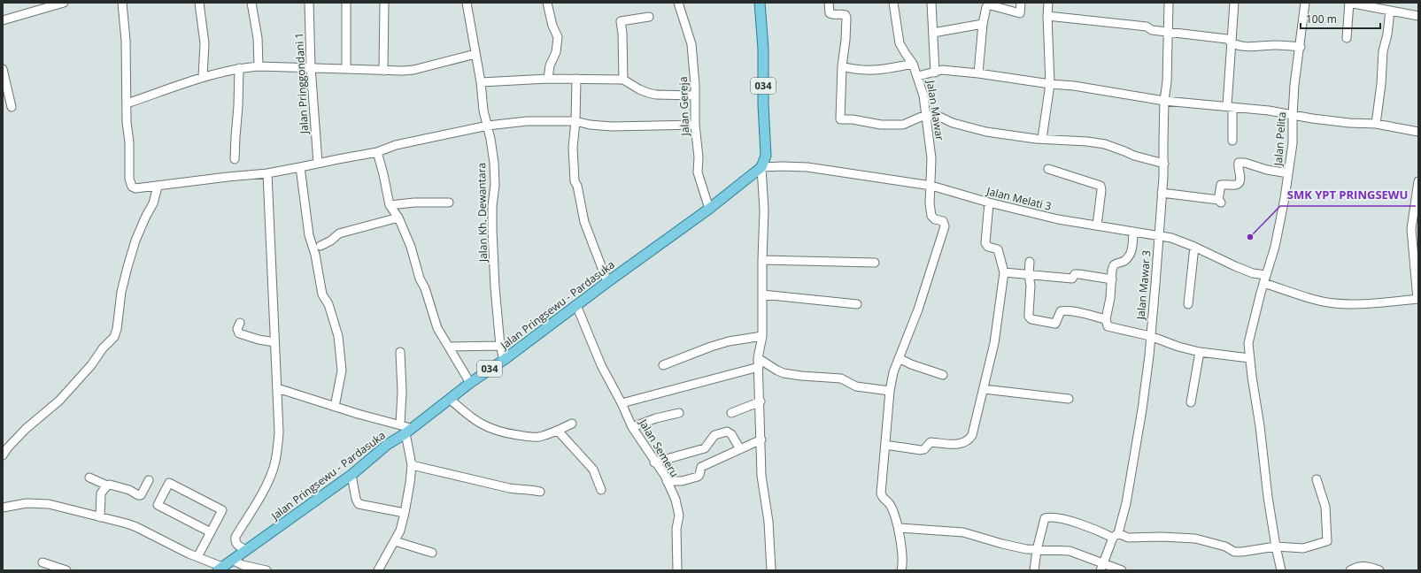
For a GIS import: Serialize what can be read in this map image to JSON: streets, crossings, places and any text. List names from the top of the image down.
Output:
{
  "streets": {
    "main road": ["034", "Jalan Pringsewu - Pardasuka"],
    "street": [
      "Jalan Pringgondani 1",
      "Jalan Gereja",
      "Jalan Mawar",
      "Jalan Pelita",
      "Jalan Melati 3",
      "Jalan Kh. Dewantara",
      "Jalan Mawar 3",
      "Jalan Semeru"
    ]
  },
  "crossings": [
    ["034", "Jalan Melati 3"],
    ["034", "Jalan Pringsewu - Pardasuka"],
    ["Jalan Gereja", "Jalan Pringsewu - Pardasuka"],
    ["Jalan Mawar", "Jalan Melati 3"],
    ["Jalan Pelita", "Jalan Melati 3"],
    ["Jalan Melati 3", "Jalan Mawar 3"],
    ["Jalan Melati 3", "Jalan Pringsewu - Pardasuka"],
    ["Jalan Kh. Dewantara", "Jalan Pringsewu - Pardasuka"],
    ["Jalan Pringsewu - Pardasuka", "Jalan Semeru"]
  ],
  "places": ["SMK YPT PRINGSEWU"],
  "scale_bar": "100 m"
}
